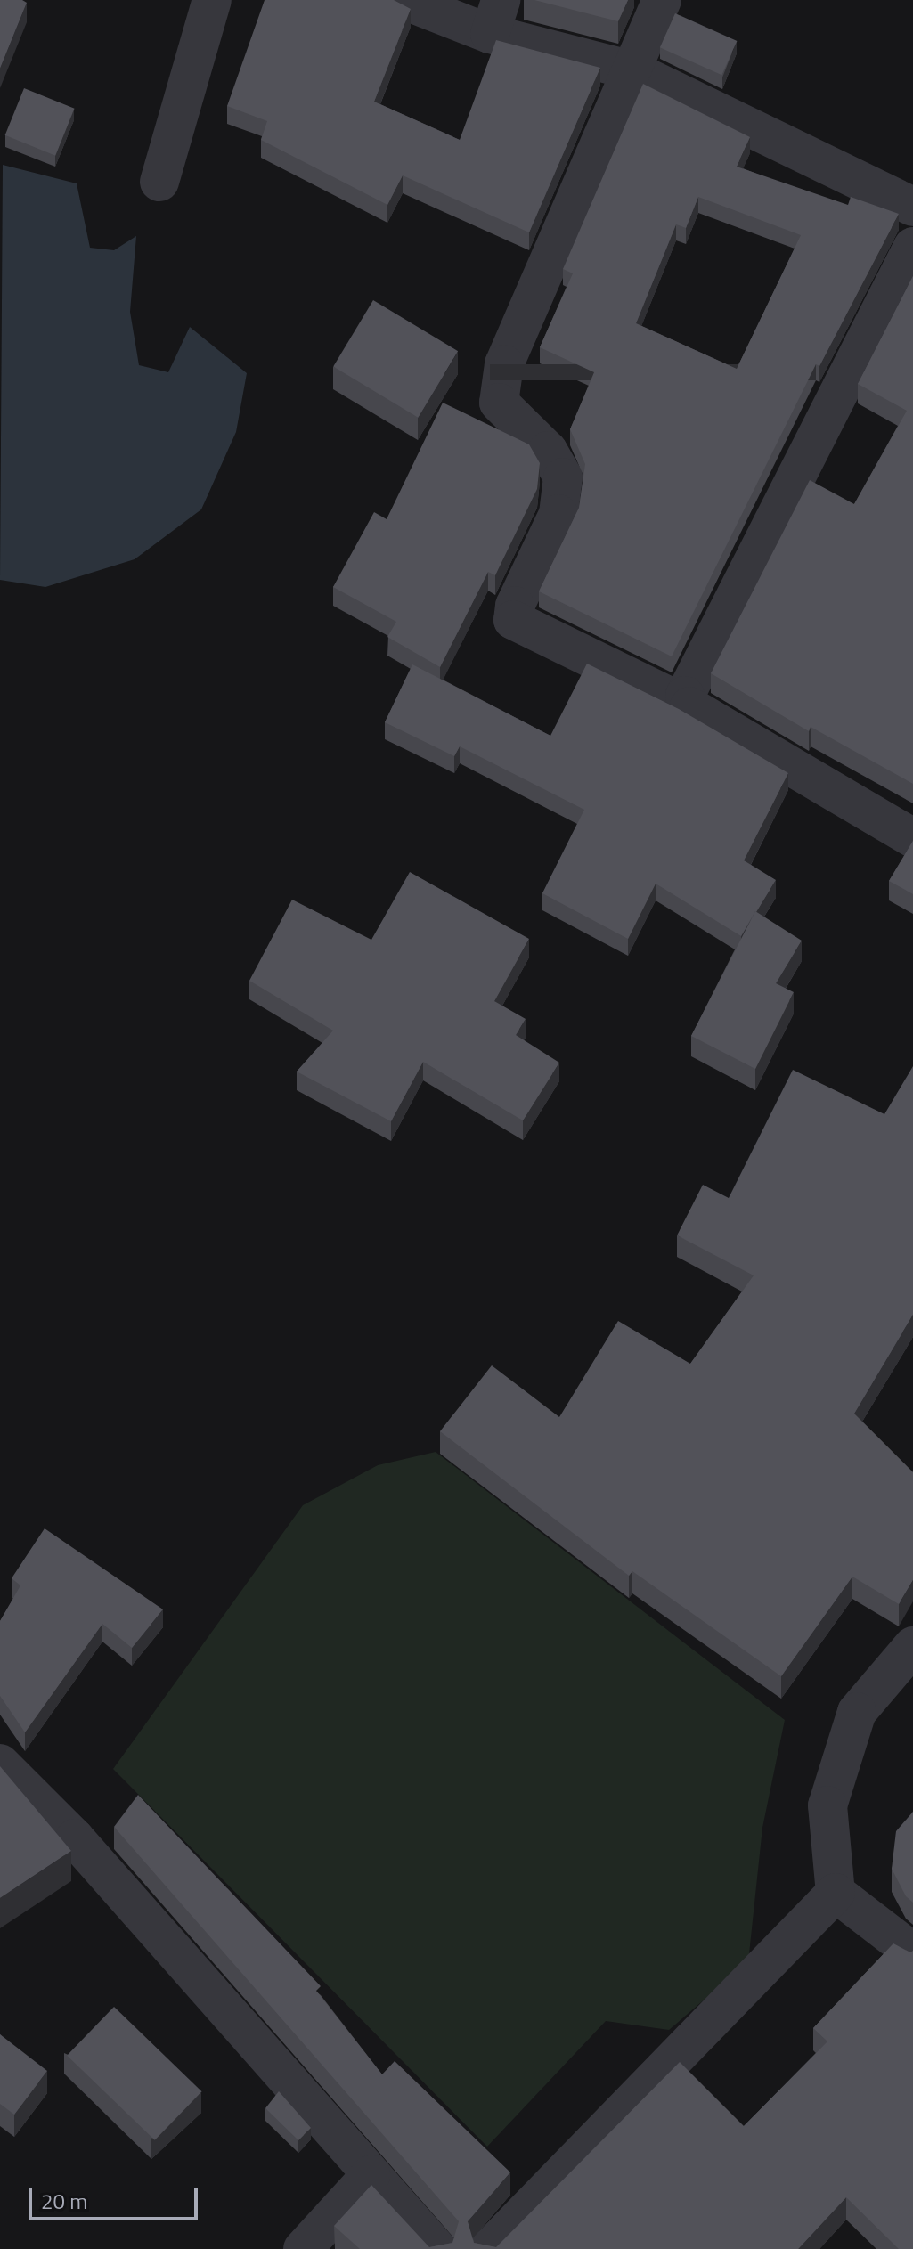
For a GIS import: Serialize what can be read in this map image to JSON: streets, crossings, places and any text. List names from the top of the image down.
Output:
{
  "scale_bar": "20 m"
}
